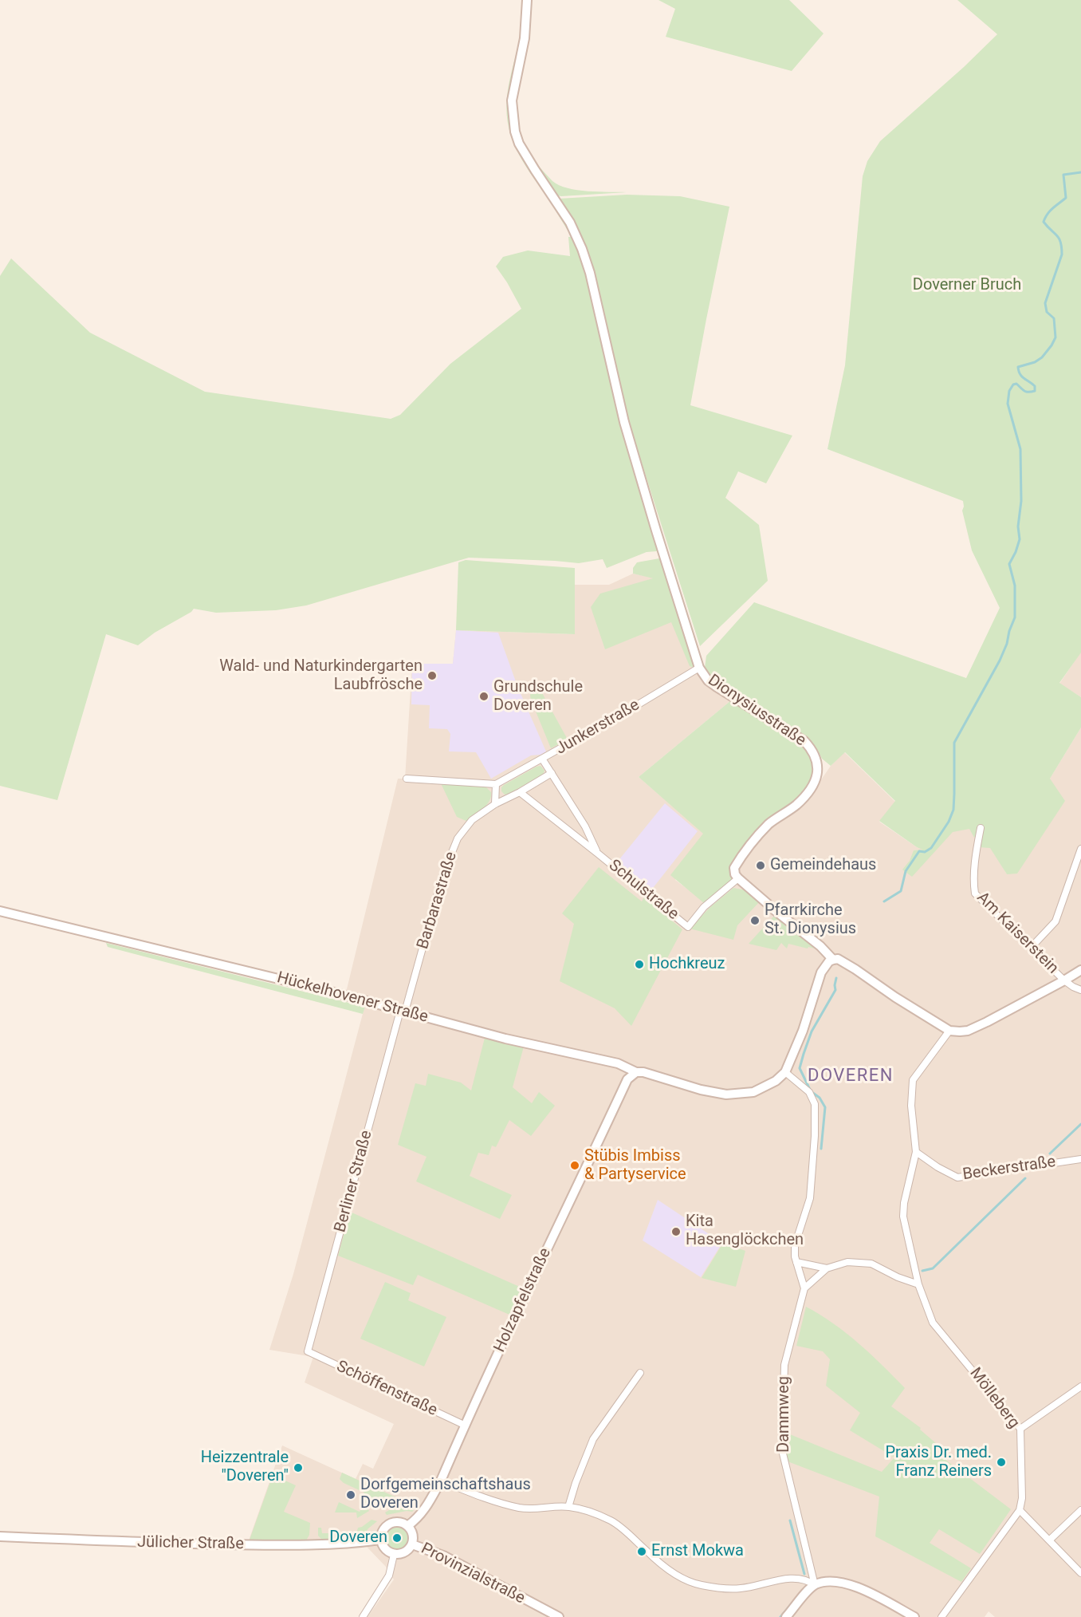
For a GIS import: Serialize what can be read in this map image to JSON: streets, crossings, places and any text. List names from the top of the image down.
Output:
{
  "streets": {
    "street": [
      "Dionysiusstraße",
      "Junkerstraße",
      "Schulstraße",
      "Barbarastraße",
      "Am Kaiserstein",
      "Hückelhovener Straße",
      "Beckerstraße",
      "Berliner Straße",
      "Holzapfelstraße",
      "Schöffenstraße",
      "Mölleberg",
      "Dammweg",
      "Jülicher Straße",
      "Provinzialstraße"
    ]
  },
  "crossings": [
    ["Dionysiusstraße", "Junkerstraße"],
    ["Dionysiusstraße", "Schulstraße"],
    ["Junkerstraße", "Schulstraße"],
    ["Schulstraße", "Barbarastraße"],
    ["Barbarastraße", "Hückelhovener Straße"],
    ["Barbarastraße", "Berliner Straße"],
    ["Hückelhovener Straße", "Berliner Straße"],
    ["Hückelhovener Straße", "Holzapfelstraße"],
    ["Beckerstraße", "Mölleberg"],
    ["Berliner Straße", "Schöffenstraße"],
    ["Holzapfelstraße", "Schöffenstraße"],
    ["Holzapfelstraße", "Jülicher Straße"],
    ["Holzapfelstraße", "Provinzialstraße"],
    ["Jülicher Straße", "Provinzialstraße"]
  ],
  "districts": ["DOVEREN"],
  "parks": ["Doverner Bruch"],
  "places": [
    "Wald- und Naturkindergarten Laubfrösche",
    "Grundschule Doveren",
    "Gemeindehaus",
    "Pfarrkirche St. Dionysius",
    "Hochkreuz",
    "Stübis Imbiss & Partyservice",
    "Kita Hasenglöckchen",
    "Praxis Dr. med. Franz Reiners",
    "Heizzentrale \"Doveren\"",
    "Dorfgemeinschaftshaus Doveren",
    "Doveren",
    "Ernst Mokwa"
  ]
}
